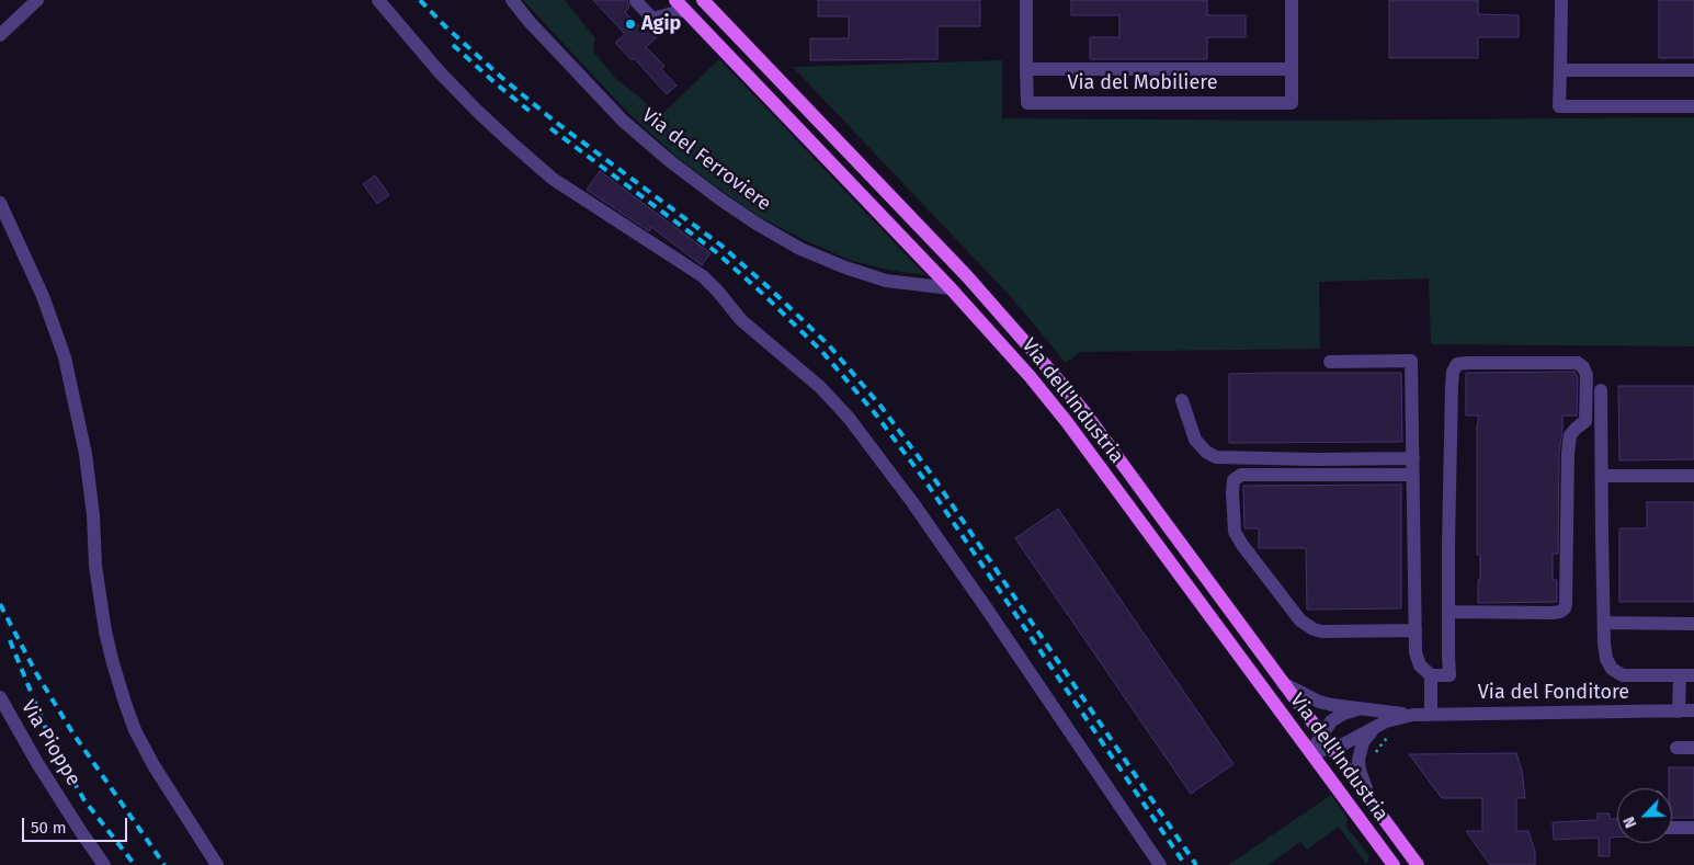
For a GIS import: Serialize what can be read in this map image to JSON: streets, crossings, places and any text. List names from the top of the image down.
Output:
{
  "streets": {
    "main road": ["Via dell'Industria"],
    "street": [
      "Via del Mobiliere",
      "Via del Ferroviere",
      "Via del Fonditore",
      "Via Pioppe"
    ]
  },
  "crossings": [
    ["Via del Ferroviere", "Via dell'Industria"],
    ["Via dell'Industria", "Via del Fonditore"]
  ],
  "places": ["Agip"],
  "scale_bar": "50 m",
  "north": "bottom left"
}
